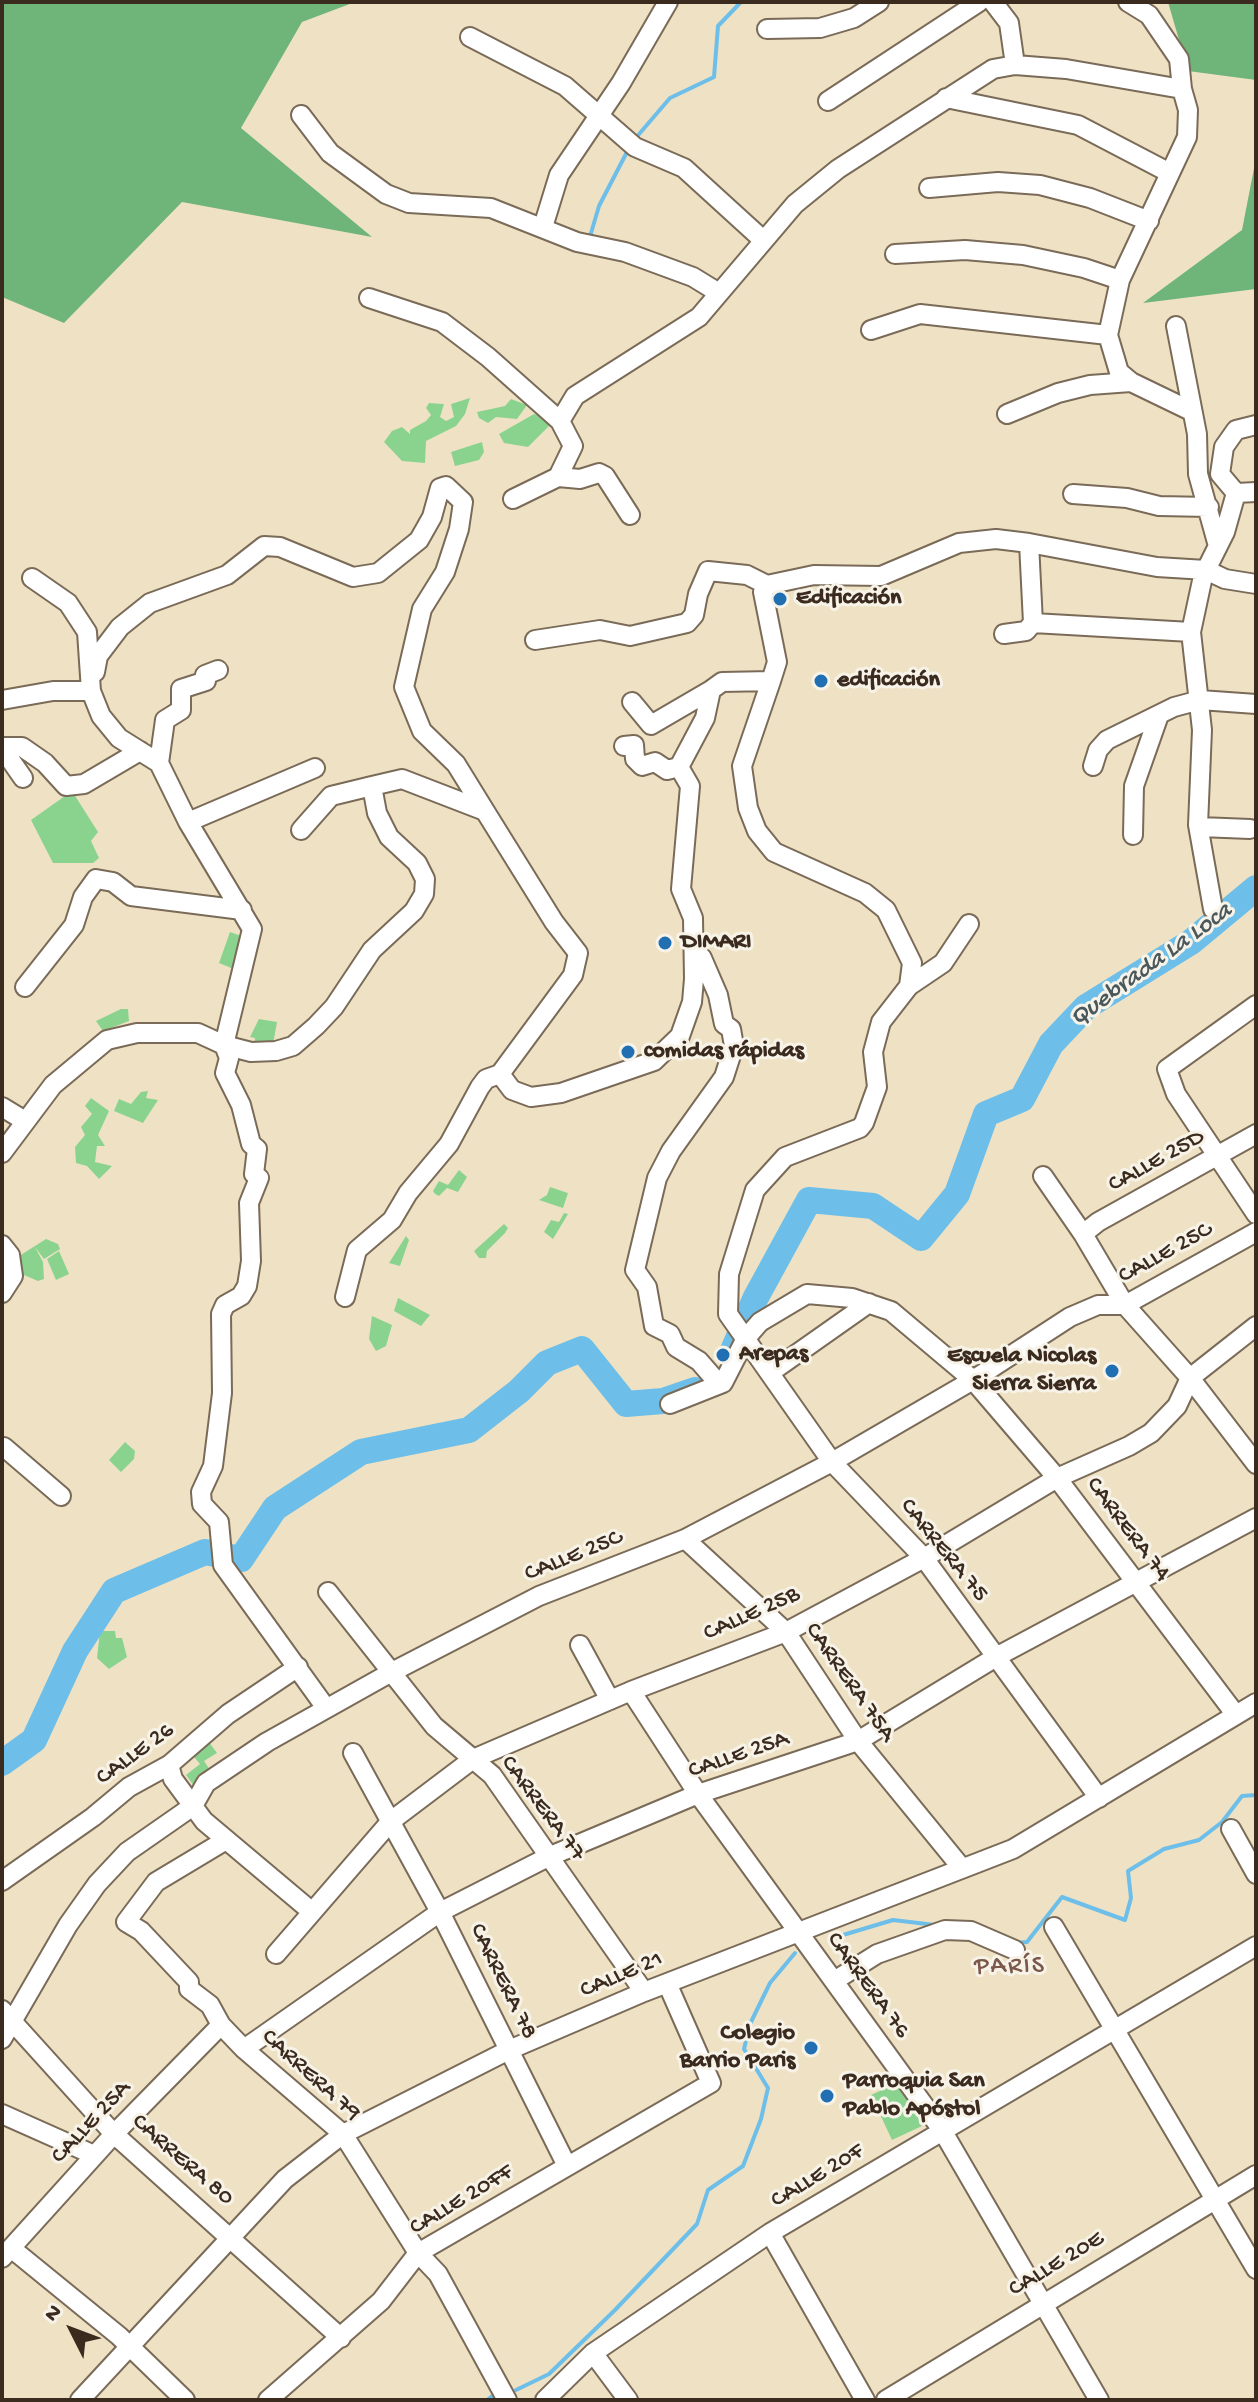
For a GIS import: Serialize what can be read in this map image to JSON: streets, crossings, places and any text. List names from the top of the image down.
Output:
{
  "streets": {
    "street": [
      "CALLE 25D",
      "CALLE 25C",
      "CARRERA 74",
      "CARRERA 75",
      "CALLE 25B",
      "CARRERA 75A",
      "CALLE 26",
      "CALLE 25A",
      "CARRERA 77",
      "CALLE 21",
      "CARRERA 78",
      "CARRERA 76",
      "CARRERA 79",
      "CARRERA 80",
      "CALLE 20F",
      "CALLE 20FF",
      "CALLE 20E"
    ]
  },
  "crossings": [
    ["CALLE 25C", "CARRERA 74"],
    ["CALLE 25C", "CARRERA 75"],
    ["CALLE 25C", "CARRERA 75A"],
    ["CALLE 25C", "CARRERA 77"],
    ["CALLE 25C", "CARRERA 80"],
    ["CARRERA 74", "CARRERA 75"],
    ["CARRERA 74", "CALLE 25B"],
    ["CARRERA 74", "CALLE 25A"],
    ["CARRERA 74", "CALLE 21"],
    ["CARRERA 75", "CALLE 25B"],
    ["CARRERA 75", "CALLE 25A"],
    ["CARRERA 75", "CALLE 21"],
    ["CALLE 25B", "CARRERA 75A"],
    ["CALLE 25B", "CARRERA 77"],
    ["CALLE 25B", "CARRERA 78"],
    ["CALLE 25B", "CARRERA 76"],
    ["CARRERA 75A", "CALLE 25A"],
    ["CARRERA 75A", "CALLE 21"],
    ["CALLE 25A", "CARRERA 77"],
    ["CALLE 25A", "CARRERA 78"],
    ["CALLE 25A", "CARRERA 76"],
    ["CALLE 25A", "CARRERA 79"],
    ["CALLE 25A", "CARRERA 80"],
    ["CARRERA 77", "CALLE 21"],
    ["CALLE 21", "CARRERA 78"],
    ["CALLE 21", "CARRERA 76"],
    ["CALLE 21", "CARRERA 79"],
    ["CALLE 21", "CARRERA 80"],
    ["CALLE 21", "CALLE 20FF"],
    ["CARRERA 78", "CALLE 20FF"],
    ["CARRERA 76", "CALLE 20F"],
    ["CARRERA 76", "CALLE 20E"],
    ["CARRERA 79", "CALLE 20FF"],
    ["CARRERA 80", "CALLE 20FF"]
  ],
  "districts": ["PARÍS"],
  "water": ["Quebrada La Loca"],
  "places": [
    "Edificación",
    "edificación",
    "DIMARI",
    "comidas rápidas",
    "Arepas",
    "Escuela Nicolas Sierra Sierra",
    "Colegio Barrio Paris",
    "Parroquia San Pablo Apóstol"
  ],
  "north": "top left"
}
